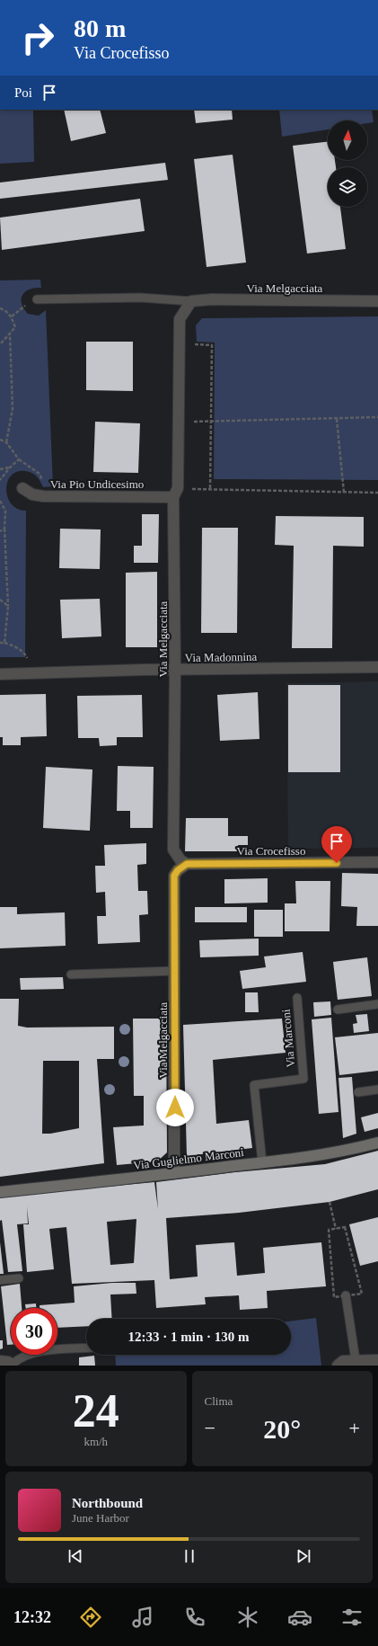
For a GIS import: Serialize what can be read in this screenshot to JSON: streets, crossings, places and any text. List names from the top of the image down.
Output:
{
  "streets": {
    "street": [
      "Via Melgacciata",
      "Via Pio Undicesimo",
      "Via Madonnina",
      "Via Crocefisso",
      "Via Guglielmo Marconi"
    ],
    "lane": ["Via Marconi"]
  },
  "crossings": [
    ["Via Melgacciata", "Via Pio Undicesimo"],
    ["Via Melgacciata", "Via Madonnina"],
    ["Via Melgacciata", "Via Crocefisso"],
    ["Via Melgacciata", "Via Guglielmo Marconi"],
    ["Via Marconi", "Via Guglielmo Marconi"]
  ],
  "north": "top",
  "page": {
    "turn": ["80 m", "Via Crocefisso"],
    "then": "Poi",
    "limit": "30",
    "trip": "12:33 · 1 min · 130 m",
    "tile": [
      ["24", "km/h"],
      "Clima"
    ],
    "heat": ["−", "20°", "+"],
    "song": ["Northbound", "June Harbor"],
    "tabs": "12:32"
  }
}
